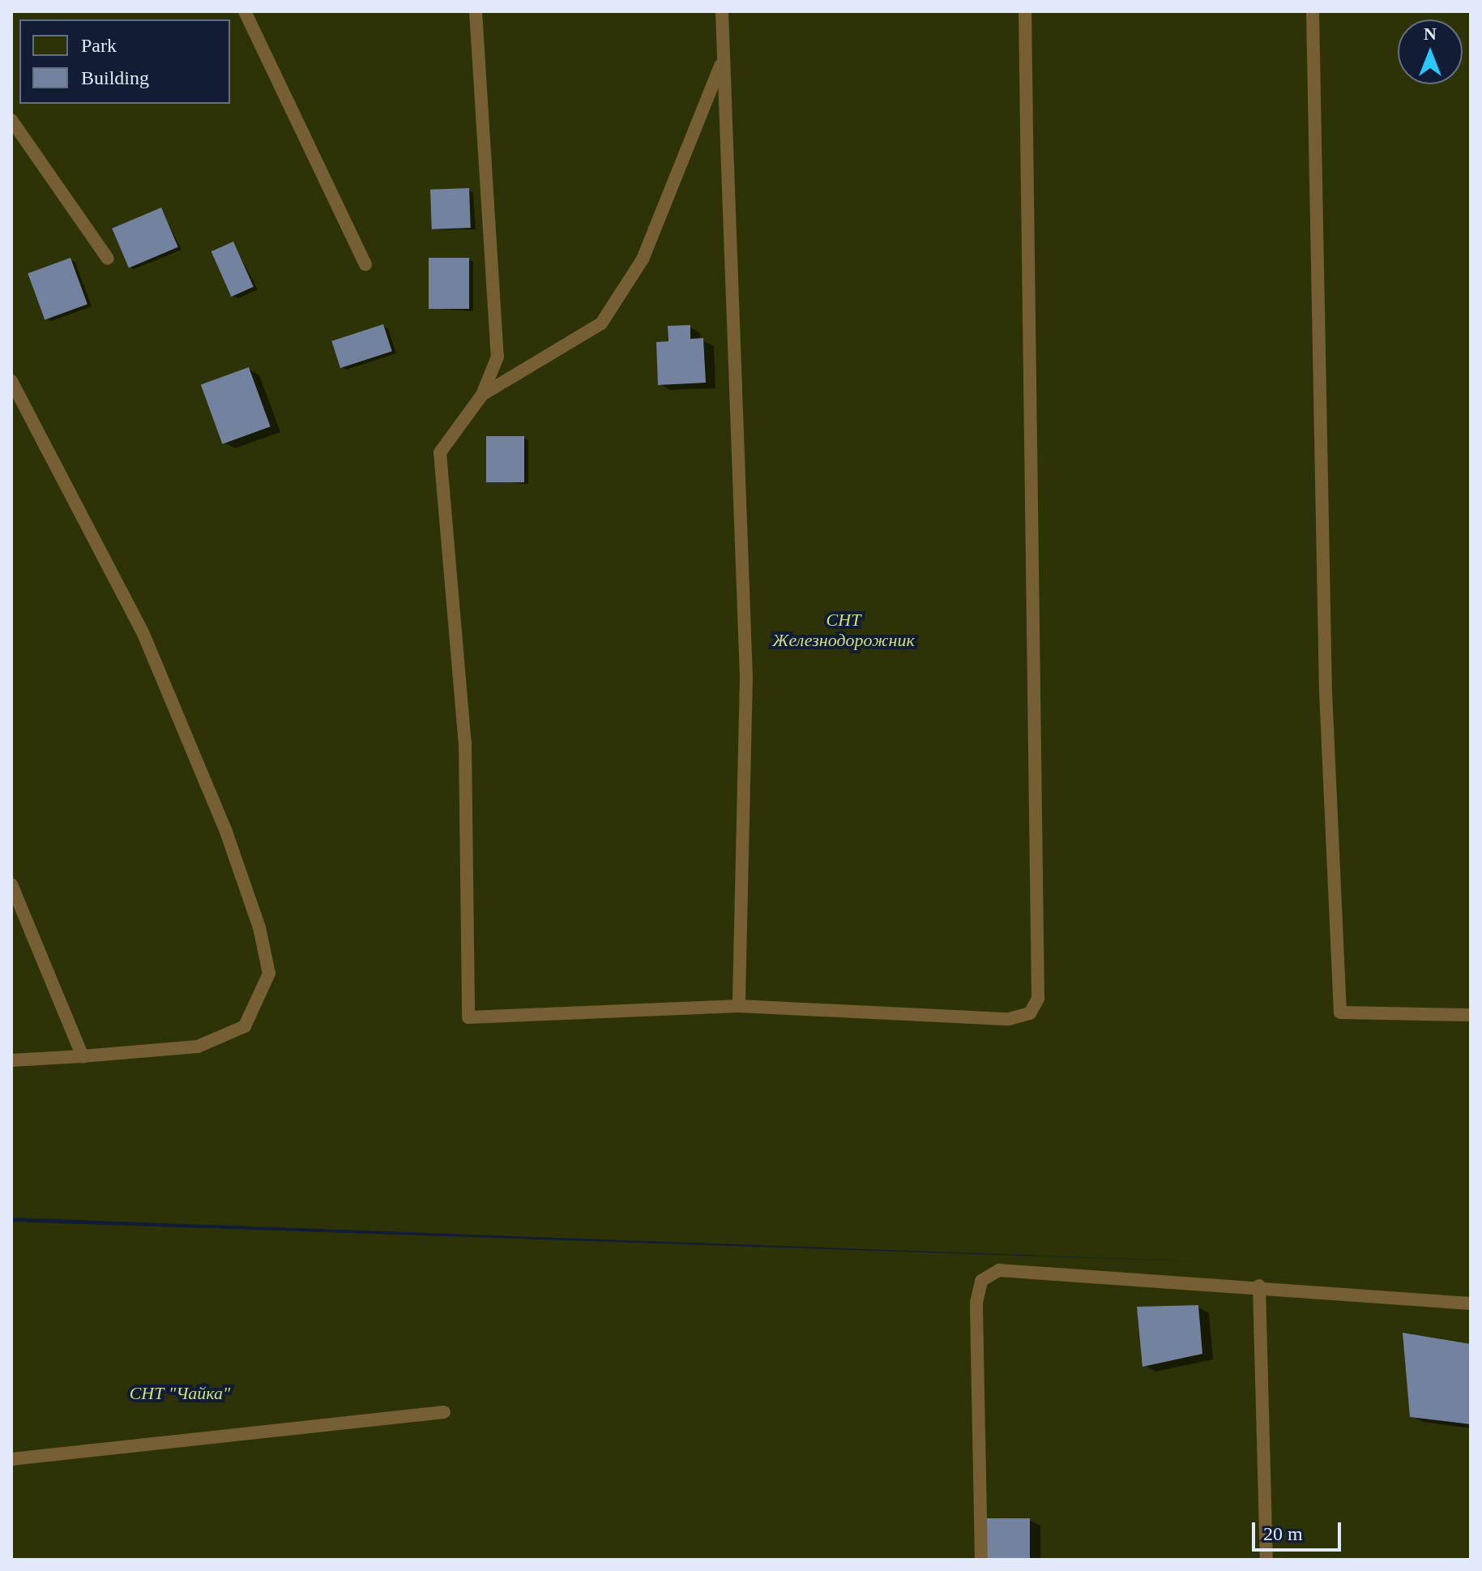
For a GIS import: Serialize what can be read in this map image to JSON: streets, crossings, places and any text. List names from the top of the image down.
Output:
{
  "parks": ["СНТ Железнодорожник", "СНТ \"Чайка\""],
  "legend": ["Park", "Building"],
  "scale_bar": "20 m",
  "north": "top"
}
